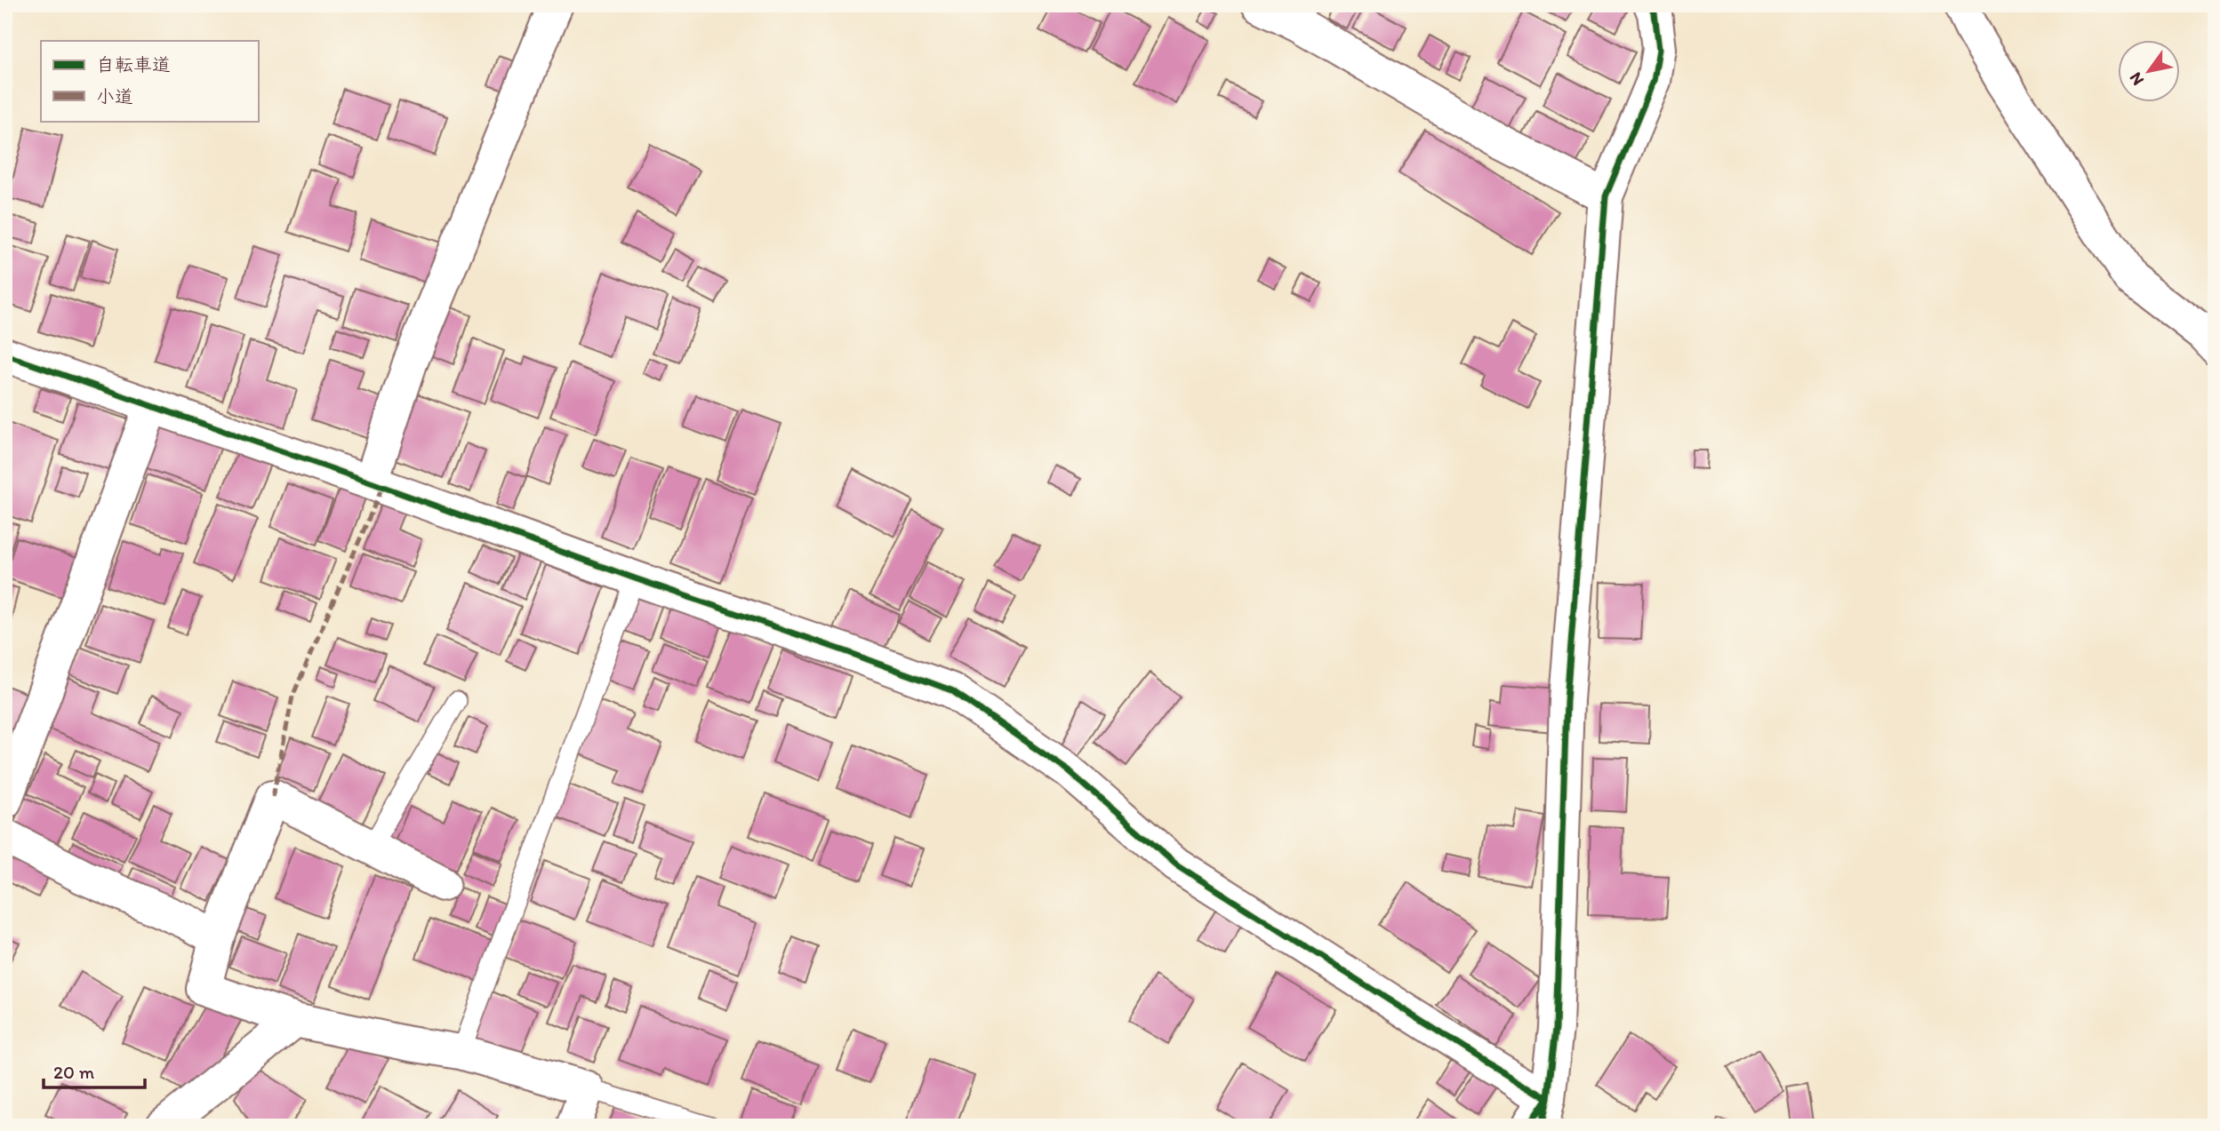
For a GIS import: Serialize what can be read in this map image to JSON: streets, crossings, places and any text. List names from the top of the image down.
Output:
{
  "legend": ["自転車道", "小道"],
  "scale_bar": "20 m",
  "north": "bottom left"
}
